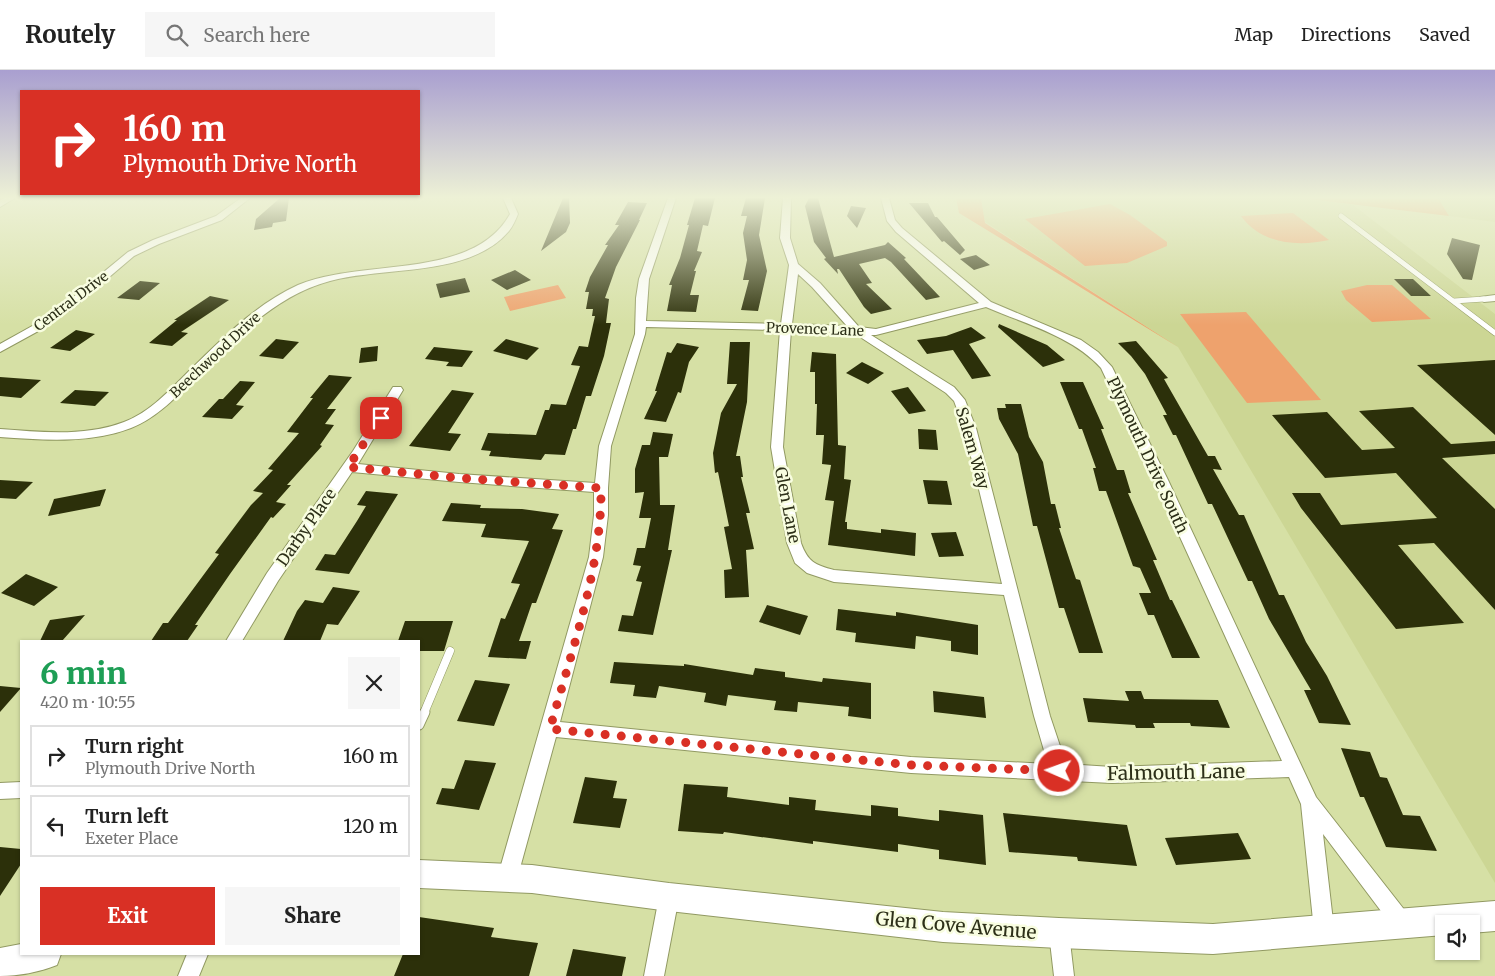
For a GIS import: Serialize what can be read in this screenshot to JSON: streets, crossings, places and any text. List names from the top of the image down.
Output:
{
  "streets": {
    "main road": ["Glen Cove Avenue"],
    "street": [
      "Central Drive",
      "Provence Lane",
      "Beechwood Drive",
      "Salem Way",
      "Plymouth Drive South",
      "Glen Lane",
      "Darby Place",
      "Falmouth Lane"
    ]
  },
  "crossings": [
    ["Provence Lane", "Salem Way"],
    ["Provence Lane", "Plymouth Drive South"],
    ["Provence Lane", "Glen Lane"],
    ["Salem Way", "Glen Lane"],
    ["Salem Way", "Falmouth Lane"],
    ["Plymouth Drive South", "Falmouth Lane"]
  ],
  "page": {
    "header": "Routely",
    "search": "Search here",
    "nav": ["Map", "Directions", "Saved"],
    "turn": ["160 m", "Plymouth Drive North"],
    "heading": ["6 min", "420 m · 10:55"],
    "list": [
      {
        "name": "Turn right",
        "note": "Plymouth Drive North",
        "value": "160 m"
      },
      {
        "name": "Turn left",
        "note": "Exeter Place",
        "value": "120 m"
      }
    ],
    "buttons": ["Exit", "Share"]
  }
}
